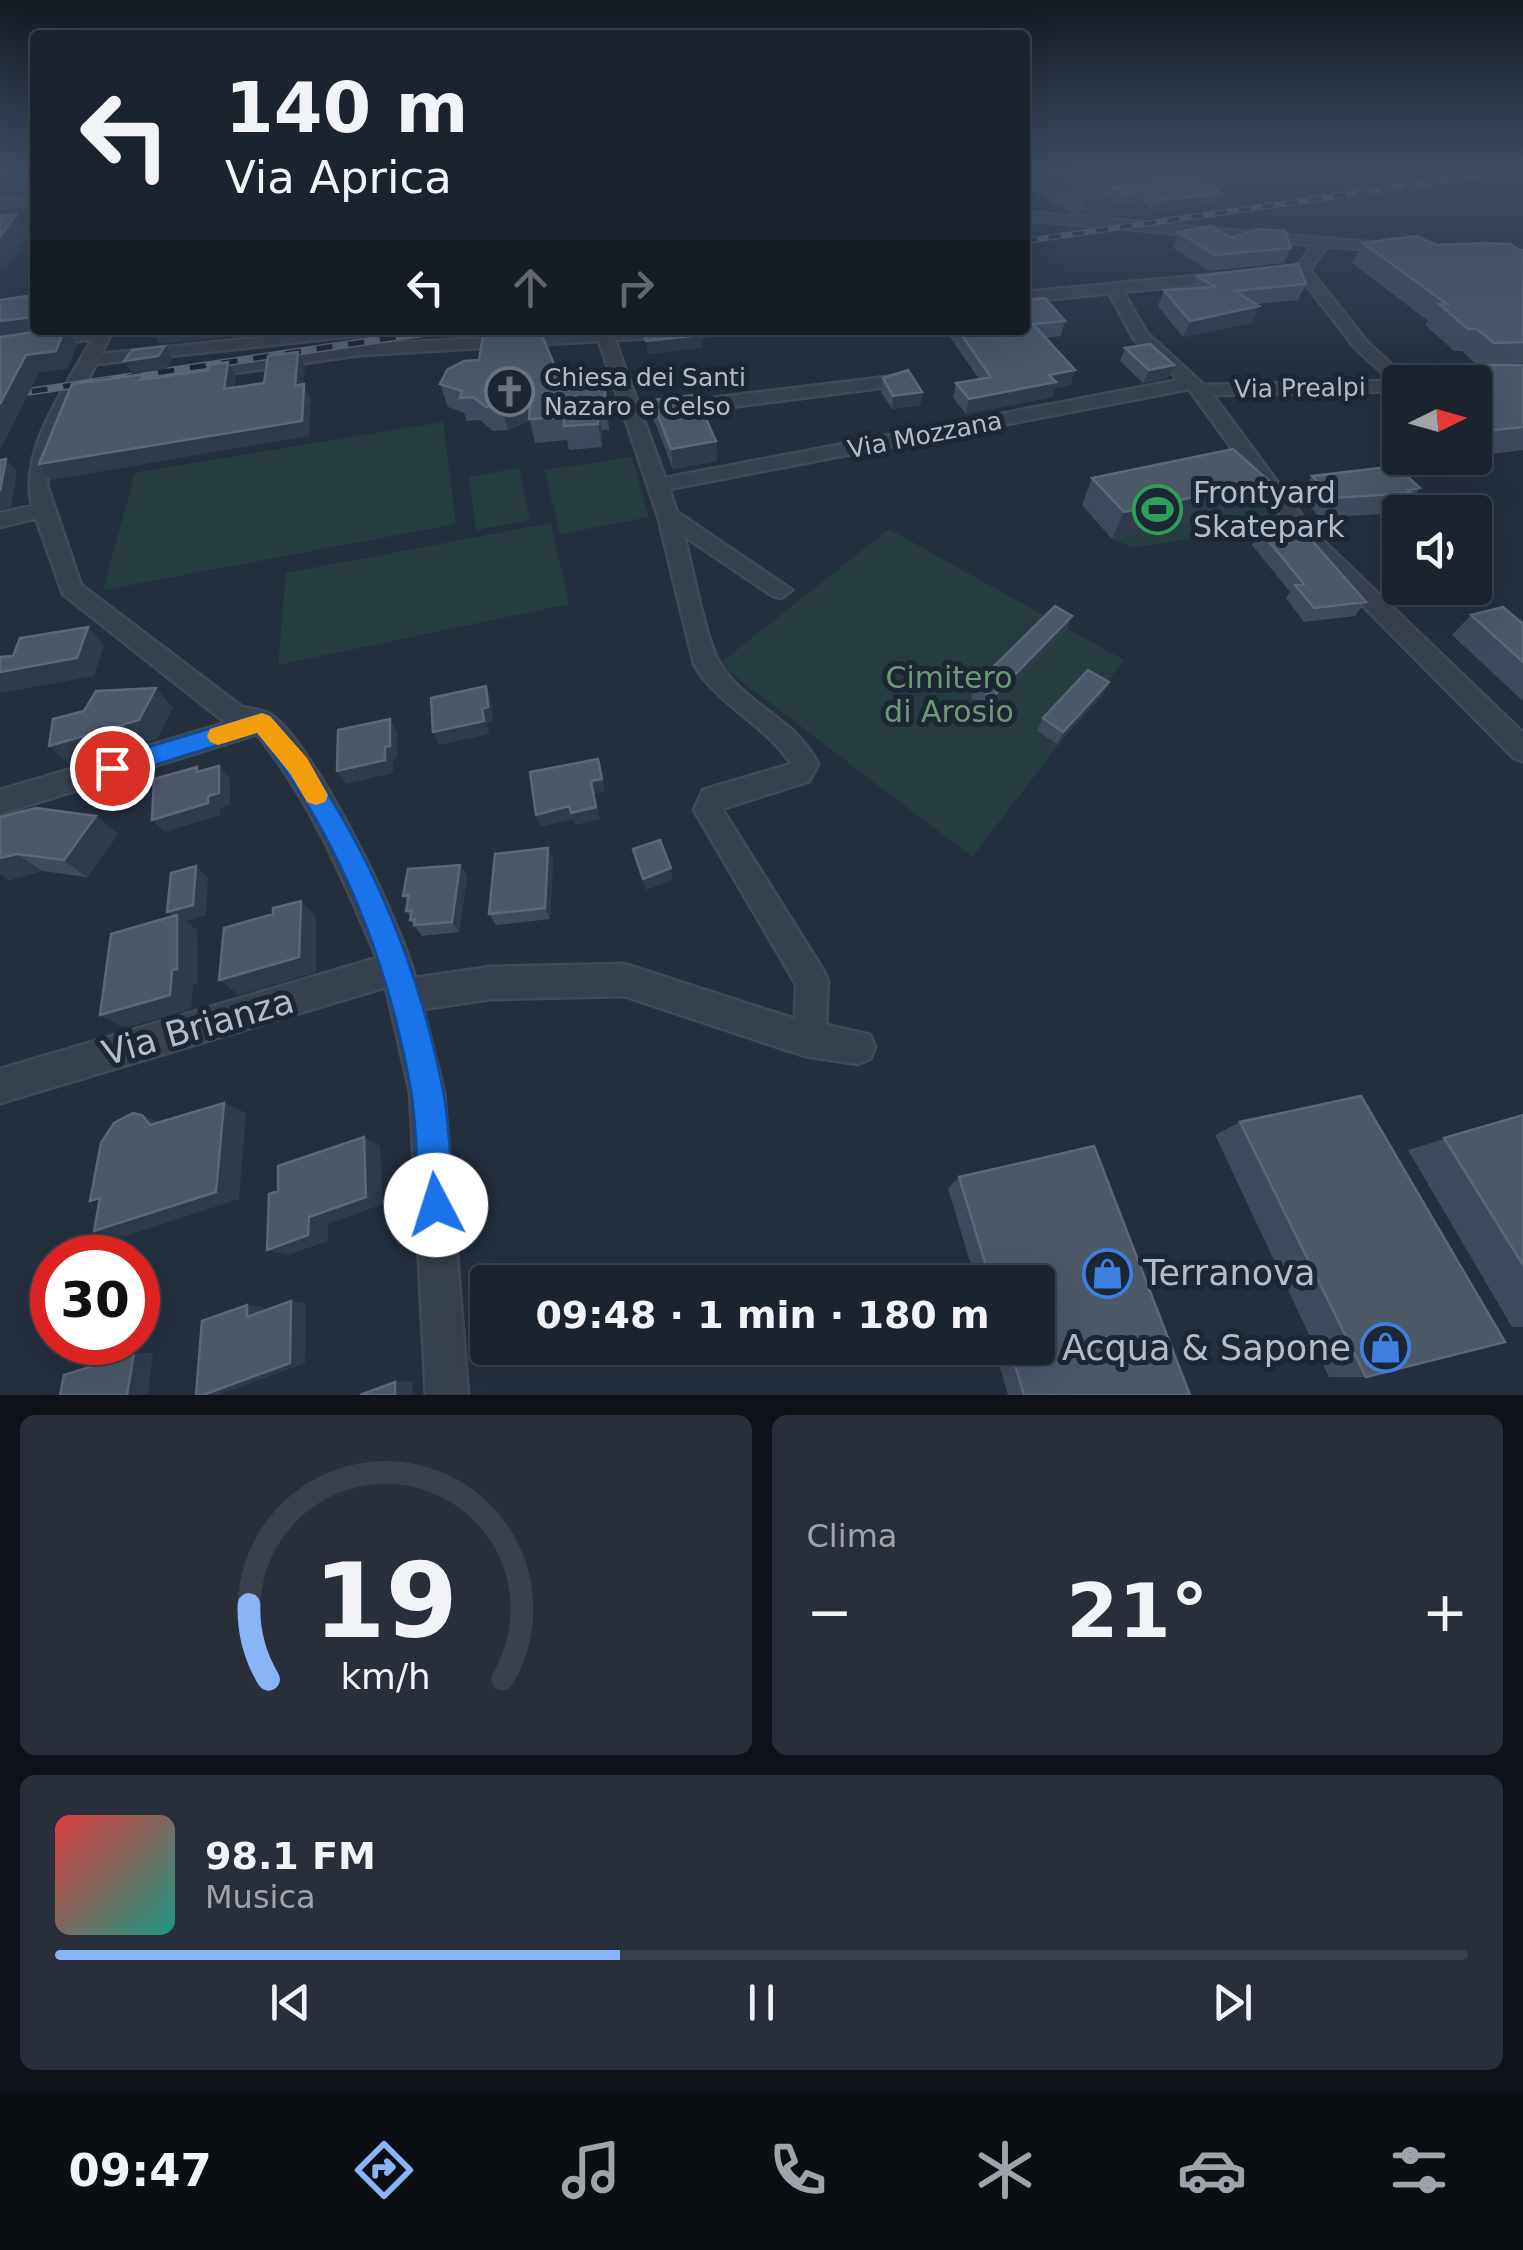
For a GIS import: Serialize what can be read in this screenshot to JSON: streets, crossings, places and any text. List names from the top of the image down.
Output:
{
  "streets": {
    "street": ["Via Prealpi", "Via Mozzana", "Via Brianza"]
  },
  "crossings": [
    ["Via Prealpi", "Via Mozzana"]
  ],
  "parks": ["Cimitero di Arosio"],
  "places": {
    "church": ["Chiesa dei Santi Nazaro e Celso"],
    "sports": ["Frontyard Skatepark"],
    "shop": ["Terranova", "Acqua & Sapone"]
  },
  "north": "right",
  "page": {
    "turn": ["140 m", "Via Aprica"],
    "limit": "30",
    "trip": "09:48 · 1 min · 180 m",
    "tile": "Clima",
    "heat": ["−", "21°", "+"],
    "song": ["98.1 FM", "Musica"],
    "tabs": "09:47",
    "gauge": ["19", "km/h"]
  }
}
